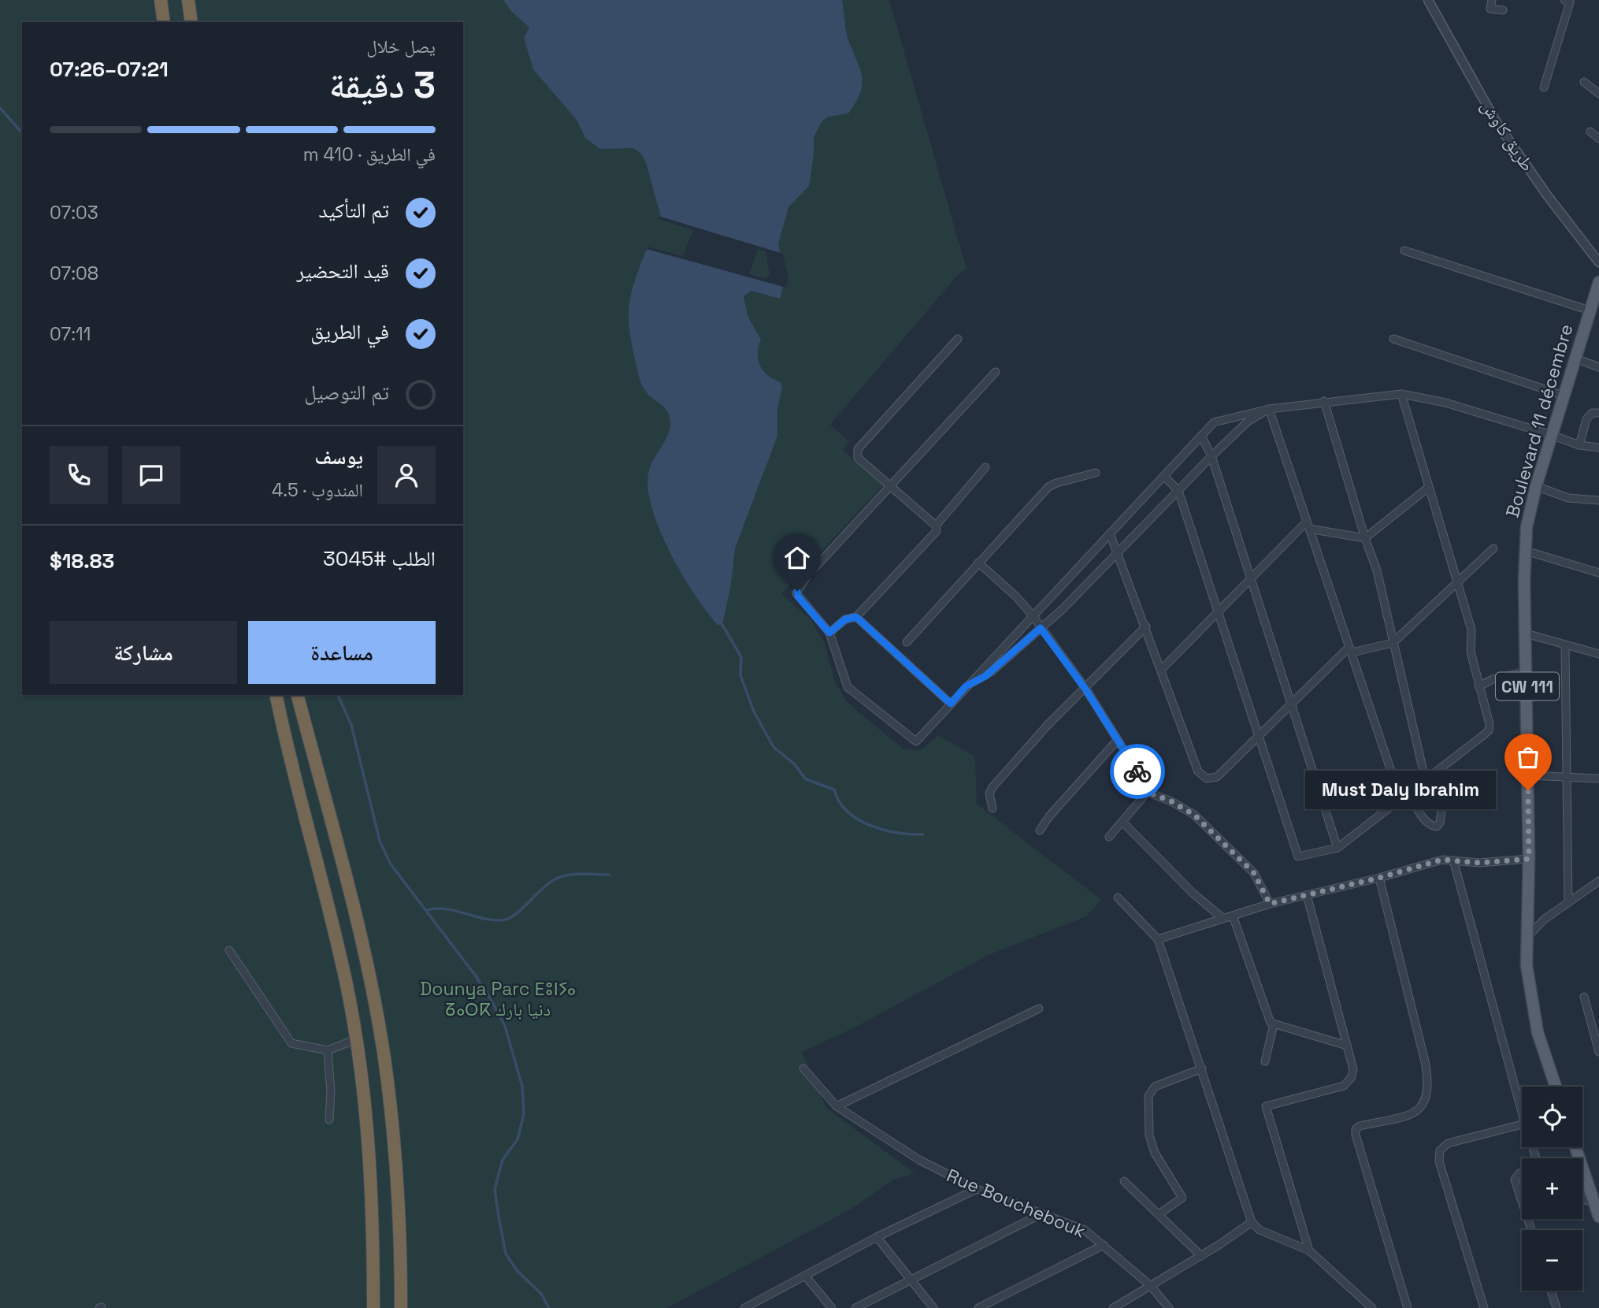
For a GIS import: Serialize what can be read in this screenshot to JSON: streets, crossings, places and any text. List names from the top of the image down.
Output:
{
  "streets": {
    "main road": ["Boulevard 11 décembre", "CW 111"],
    "street": ["طريق كاوش", "Rue Bouchebouk"]
  },
  "parks": ["Dounya Parc ⴹⵓⵏⵢⴰ ⵒⴰⵔⴽ دنيا بارك"],
  "places": ["Must Daly Ibrahim"],
  "page": {
    "heading": ["3 دقيقة", "يصل خلال", "07:21–07:26"],
    "panel": [
      "يوسف",
      "المندوب · 4.5",
      "الطلب #3045",
      "$18.83"
    ],
    "bar": "في الطريق · 410 m",
    "list": [
      ["تم التأكيد", "07:03"],
      ["قيد التحضير", "07:08"],
      ["في الطريق", "07:11"],
      "تم التوصيل"
    ],
    "buttons": ["مساعدة", "مشاركة"],
    "bubble": "Must Daly Ibrahim",
    "map_buttons": ["+", "−"]
  }
}
